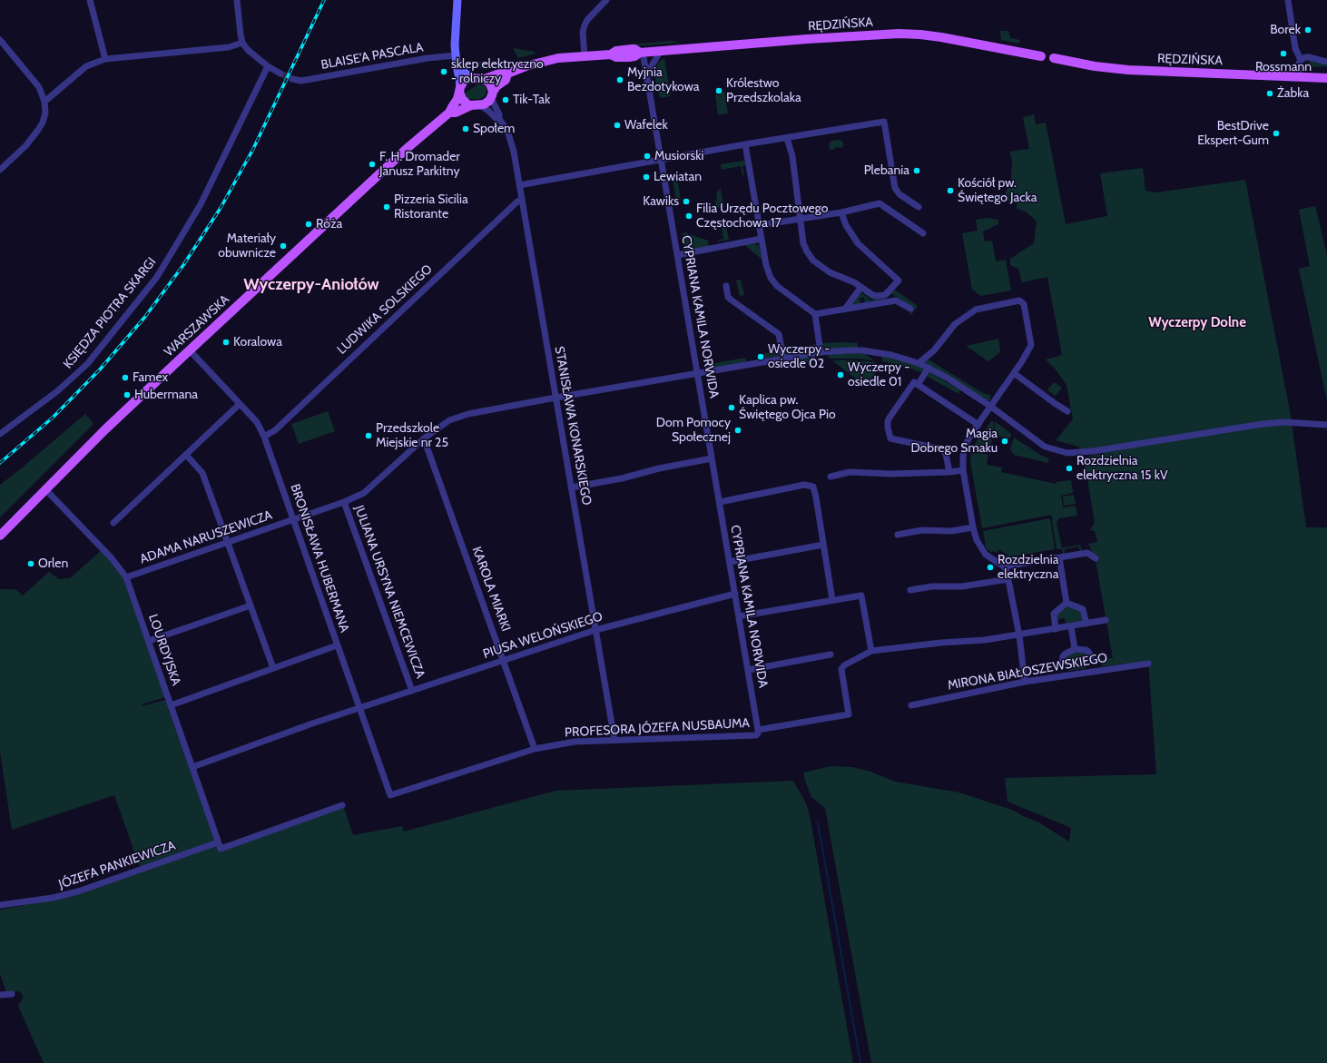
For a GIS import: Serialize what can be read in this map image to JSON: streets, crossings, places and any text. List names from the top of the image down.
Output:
{
  "streets": {
    "main road": ["RĘDZIŃSKA", "WARSZAWSKA"],
    "street": [
      "BLAISE'A PASCALA",
      "LUDWIKA SOLSKIEGO",
      "KSIĘDZA PIOTRA SKARGI",
      "CYPRIANA KAMILA NORWIDA",
      "STANISŁAWA KONARSKIEGO",
      "ADAMA NARUSZEWICZA",
      "BRONISŁAWA HUBERMANA",
      "KAROLA MIARKI",
      "JULIANA URSYNA NIEMCEWICZA",
      "PIUSA WELOŃSKIEGO",
      "LOURDYJSKA",
      "MIRONA BIAŁOSZEWSKIEGO",
      "PROFESORA JÓZEFA NUSBAUMA",
      "JÓZEFA PANKIEWICZA"
    ]
  },
  "crossings": [
    ["RĘDZIŃSKA", "CYPRIANA KAMILA NORWIDA"],
    ["LUDWIKA SOLSKIEGO", "STANISŁAWA KONARSKIEGO"],
    ["LUDWIKA SOLSKIEGO", "BRONISŁAWA HUBERMANA"],
    ["CYPRIANA KAMILA NORWIDA", "ADAMA NARUSZEWICZA"],
    ["CYPRIANA KAMILA NORWIDA", "PIUSA WELOŃSKIEGO"],
    ["CYPRIANA KAMILA NORWIDA", "PROFESORA JÓZEFA NUSBAUMA"],
    ["WARSZAWSKA", "STANISŁAWA KONARSKIEGO"],
    ["WARSZAWSKA", "BRONISŁAWA HUBERMANA"],
    ["WARSZAWSKA", "LOURDYJSKA"],
    ["STANISŁAWA KONARSKIEGO", "ADAMA NARUSZEWICZA"],
    ["STANISŁAWA KONARSKIEGO", "PIUSA WELOŃSKIEGO"],
    ["STANISŁAWA KONARSKIEGO", "PROFESORA JÓZEFA NUSBAUMA"],
    ["ADAMA NARUSZEWICZA", "BRONISŁAWA HUBERMANA"],
    ["ADAMA NARUSZEWICZA", "KAROLA MIARKI"],
    ["ADAMA NARUSZEWICZA", "JULIANA URSYNA NIEMCEWICZA"],
    ["ADAMA NARUSZEWICZA", "LOURDYJSKA"],
    ["BRONISŁAWA HUBERMANA", "PIUSA WELOŃSKIEGO"],
    ["BRONISŁAWA HUBERMANA", "PROFESORA JÓZEFA NUSBAUMA"],
    ["KAROLA MIARKI", "PIUSA WELOŃSKIEGO"],
    ["KAROLA MIARKI", "PROFESORA JÓZEFA NUSBAUMA"],
    ["JULIANA URSYNA NIEMCEWICZA", "PIUSA WELOŃSKIEGO"],
    ["PIUSA WELOŃSKIEGO", "LOURDYJSKA"],
    ["LOURDYJSKA", "JÓZEFA PANKIEWICZA"]
  ],
  "districts": ["Wyczerpy-Aniołów", "Wyczerpy Dolne"],
  "places": [
    "Borek",
    "Rossmann",
    "sklep elektryczno - rolniczy",
    "Myjnia Bezdotykowa",
    "Królestwo Przedszkolaka",
    "Żabka",
    "Tik-Tak",
    "Wafelek",
    "Społem",
    "BestDrive Ekspert-Gum",
    "Musiorski",
    "F. H. Dromader Janusz Parkitny",
    "Plebania",
    "Lewiatan",
    "Kościół pw. Świętego Jacka",
    "Kawiks",
    "Pizzeria Sicilia Ristorante",
    "Filia Urzędu Pocztowego Częstochowa 17",
    "Róża",
    "Materiały obuwnicze",
    "Koralowa",
    "Wyczerpy - osiedle 02",
    "Wyczerpy - osiedle 01",
    "Famex",
    "Hubermana",
    "Kaplica pw. Świętego Ojca Pio",
    "Dom Pomocy Społecznej",
    "Przedszkole Miejskie nr 25",
    "Magia Dobrego Smaku",
    "Rozdzielnia elektryczna 15 kV",
    "Orlen",
    "Rozdzielnia elektryczna"
  ]
}
